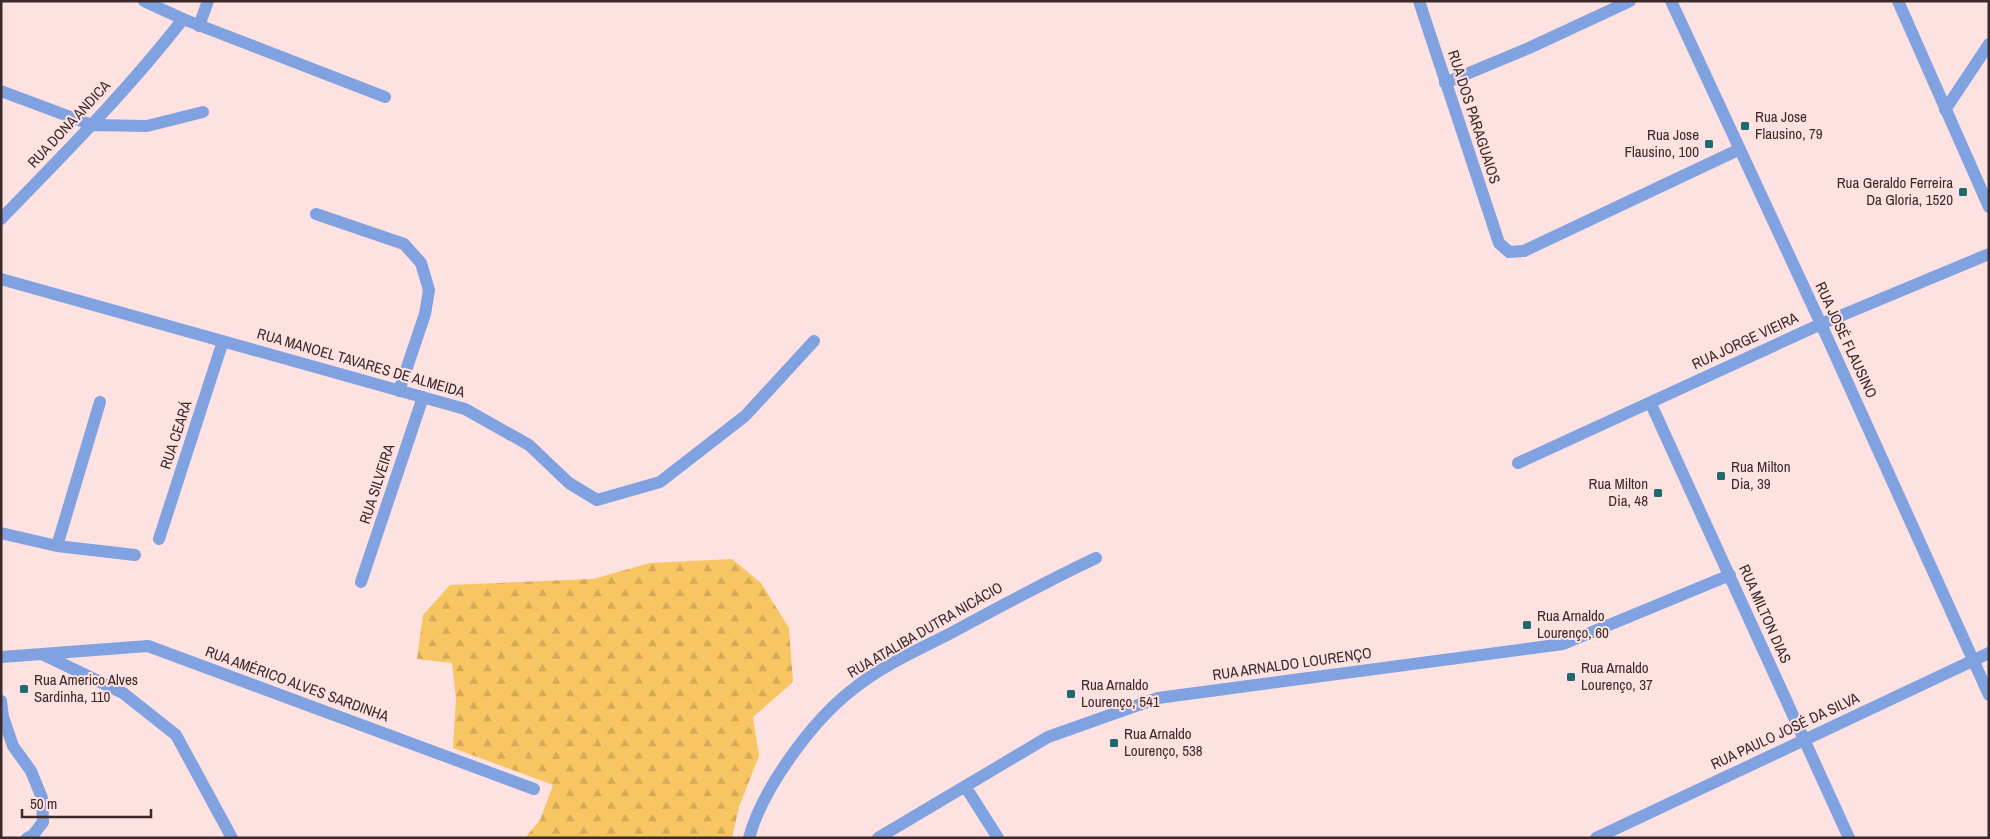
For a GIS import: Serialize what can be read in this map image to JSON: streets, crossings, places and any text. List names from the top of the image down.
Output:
{
  "streets": {
    "street": [
      "RUA DOS PARAGUAIOS",
      "RUA DONA ANDICA",
      "RUA JOSÉ FLAUSINO",
      "RUA JORGE VIEIRA",
      "RUA MANOEL TAVARES DE ALMEIDA",
      "RUA CEARÁ",
      "RUA SILVEIRA",
      "RUA MILTON DIAS",
      "RUA ATALIBA DUTRA NICÁCIO",
      "RUA ARNALDO LOURENÇO",
      "RUA AMÉRICO ALVES SARDINHA",
      "RUA PAULO JOSÉ DA SILVA"
    ]
  },
  "crossings": [
    ["RUA DOS PARAGUAIOS", "RUA JOSÉ FLAUSINO"],
    ["RUA JOSÉ FLAUSINO", "RUA JORGE VIEIRA"],
    ["RUA JOSÉ FLAUSINO", "RUA PAULO JOSÉ DA SILVA"],
    ["RUA JORGE VIEIRA", "RUA MILTON DIAS"],
    ["RUA MANOEL TAVARES DE ALMEIDA", "RUA CEARÁ"],
    ["RUA MANOEL TAVARES DE ALMEIDA", "RUA SILVEIRA"],
    ["RUA MILTON DIAS", "RUA ARNALDO LOURENÇO"],
    ["RUA MILTON DIAS", "RUA PAULO JOSÉ DA SILVA"]
  ],
  "places": {
    "transit": [
      "Rua Jose Flausino, 79",
      "Rua Jose Flausino, 100",
      "Rua Geraldo Ferreira Da Gloria, 1520",
      "Rua Milton Dia, 39",
      "Rua Milton Dia, 48",
      "Rua Arnaldo Lourenço, 60",
      "Rua Arnaldo Lourenço, 37",
      "Rua Americo Alves Sardinha, 110",
      "Rua Arnaldo Lourenço, 541",
      "Rua Arnaldo Lourenço, 538"
    ]
  },
  "scale_bar": "50 m"
}
